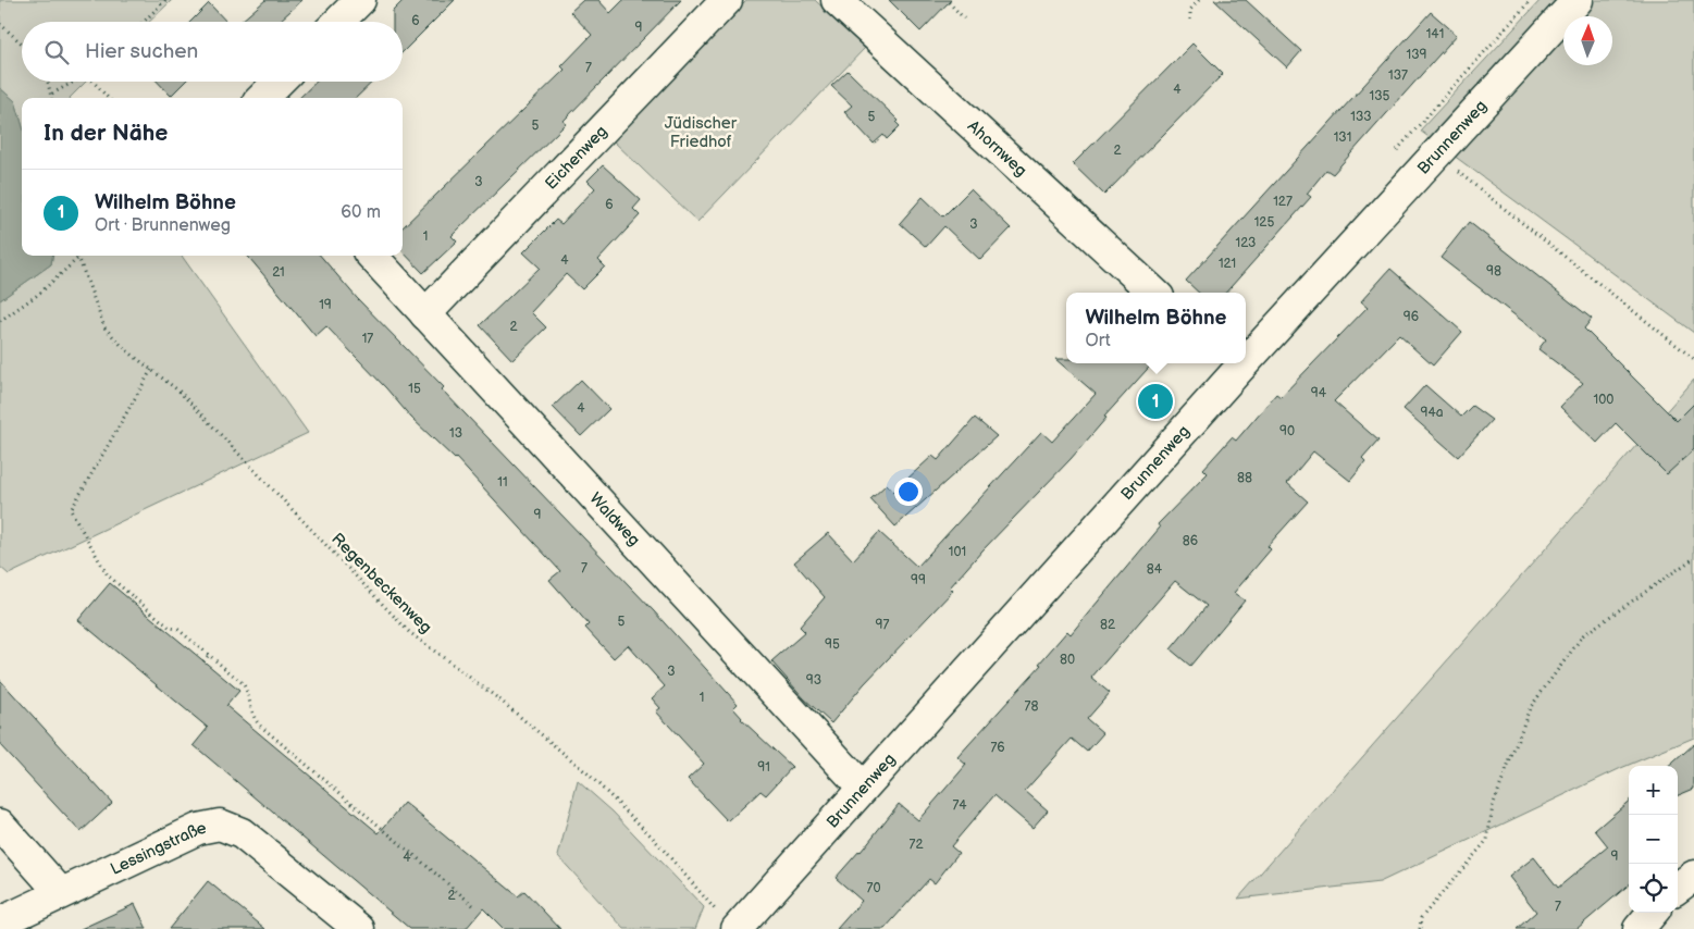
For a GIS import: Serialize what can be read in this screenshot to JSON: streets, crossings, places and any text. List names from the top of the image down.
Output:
{
  "streets": {
    "street": [
      "Brunnenweg",
      "Ahornweg",
      "Eichenweg",
      "Waldweg",
      "Lessingstraße"
    ],
    "path": ["Regenbeckenweg"]
  },
  "crossings": [
    ["Brunnenweg", "Waldweg"],
    ["Brunnenweg", "Regenbeckenweg"],
    ["Eichenweg", "Waldweg"]
  ],
  "parks": ["Jüdischer Friedhof"],
  "house_numbers": [
    "6",
    "9",
    "141",
    "139",
    "7",
    "137",
    "4",
    "135",
    "5",
    "133",
    "5",
    "131",
    "2",
    "3",
    "127",
    "6",
    "125",
    "3",
    "1",
    "123",
    "4",
    "121",
    "98",
    "21",
    "19",
    "96",
    "2",
    "17",
    "15",
    "94",
    "100",
    "4",
    "94a",
    "90",
    "13",
    "88",
    "11",
    "9",
    "86",
    "101",
    "7",
    "84",
    "99",
    "5",
    "97",
    "82",
    "95",
    "80",
    "3",
    "93",
    "1",
    "78",
    "76",
    "91",
    "74",
    "72",
    "9",
    "4",
    "70",
    "2",
    "7"
  ],
  "north": "top",
  "page": {
    "search": "Hier suchen",
    "heading": "In der Nähe",
    "list": [
      {
        "mark": "1",
        "name": "Wilhelm Böhne",
        "note": "Ort · Brunnenweg",
        "value": "60 m"
      }
    ],
    "popup": ["Wilhelm Böhne", "Ort"],
    "pins": "1",
    "map_buttons": ["+", "−"]
  }
}
